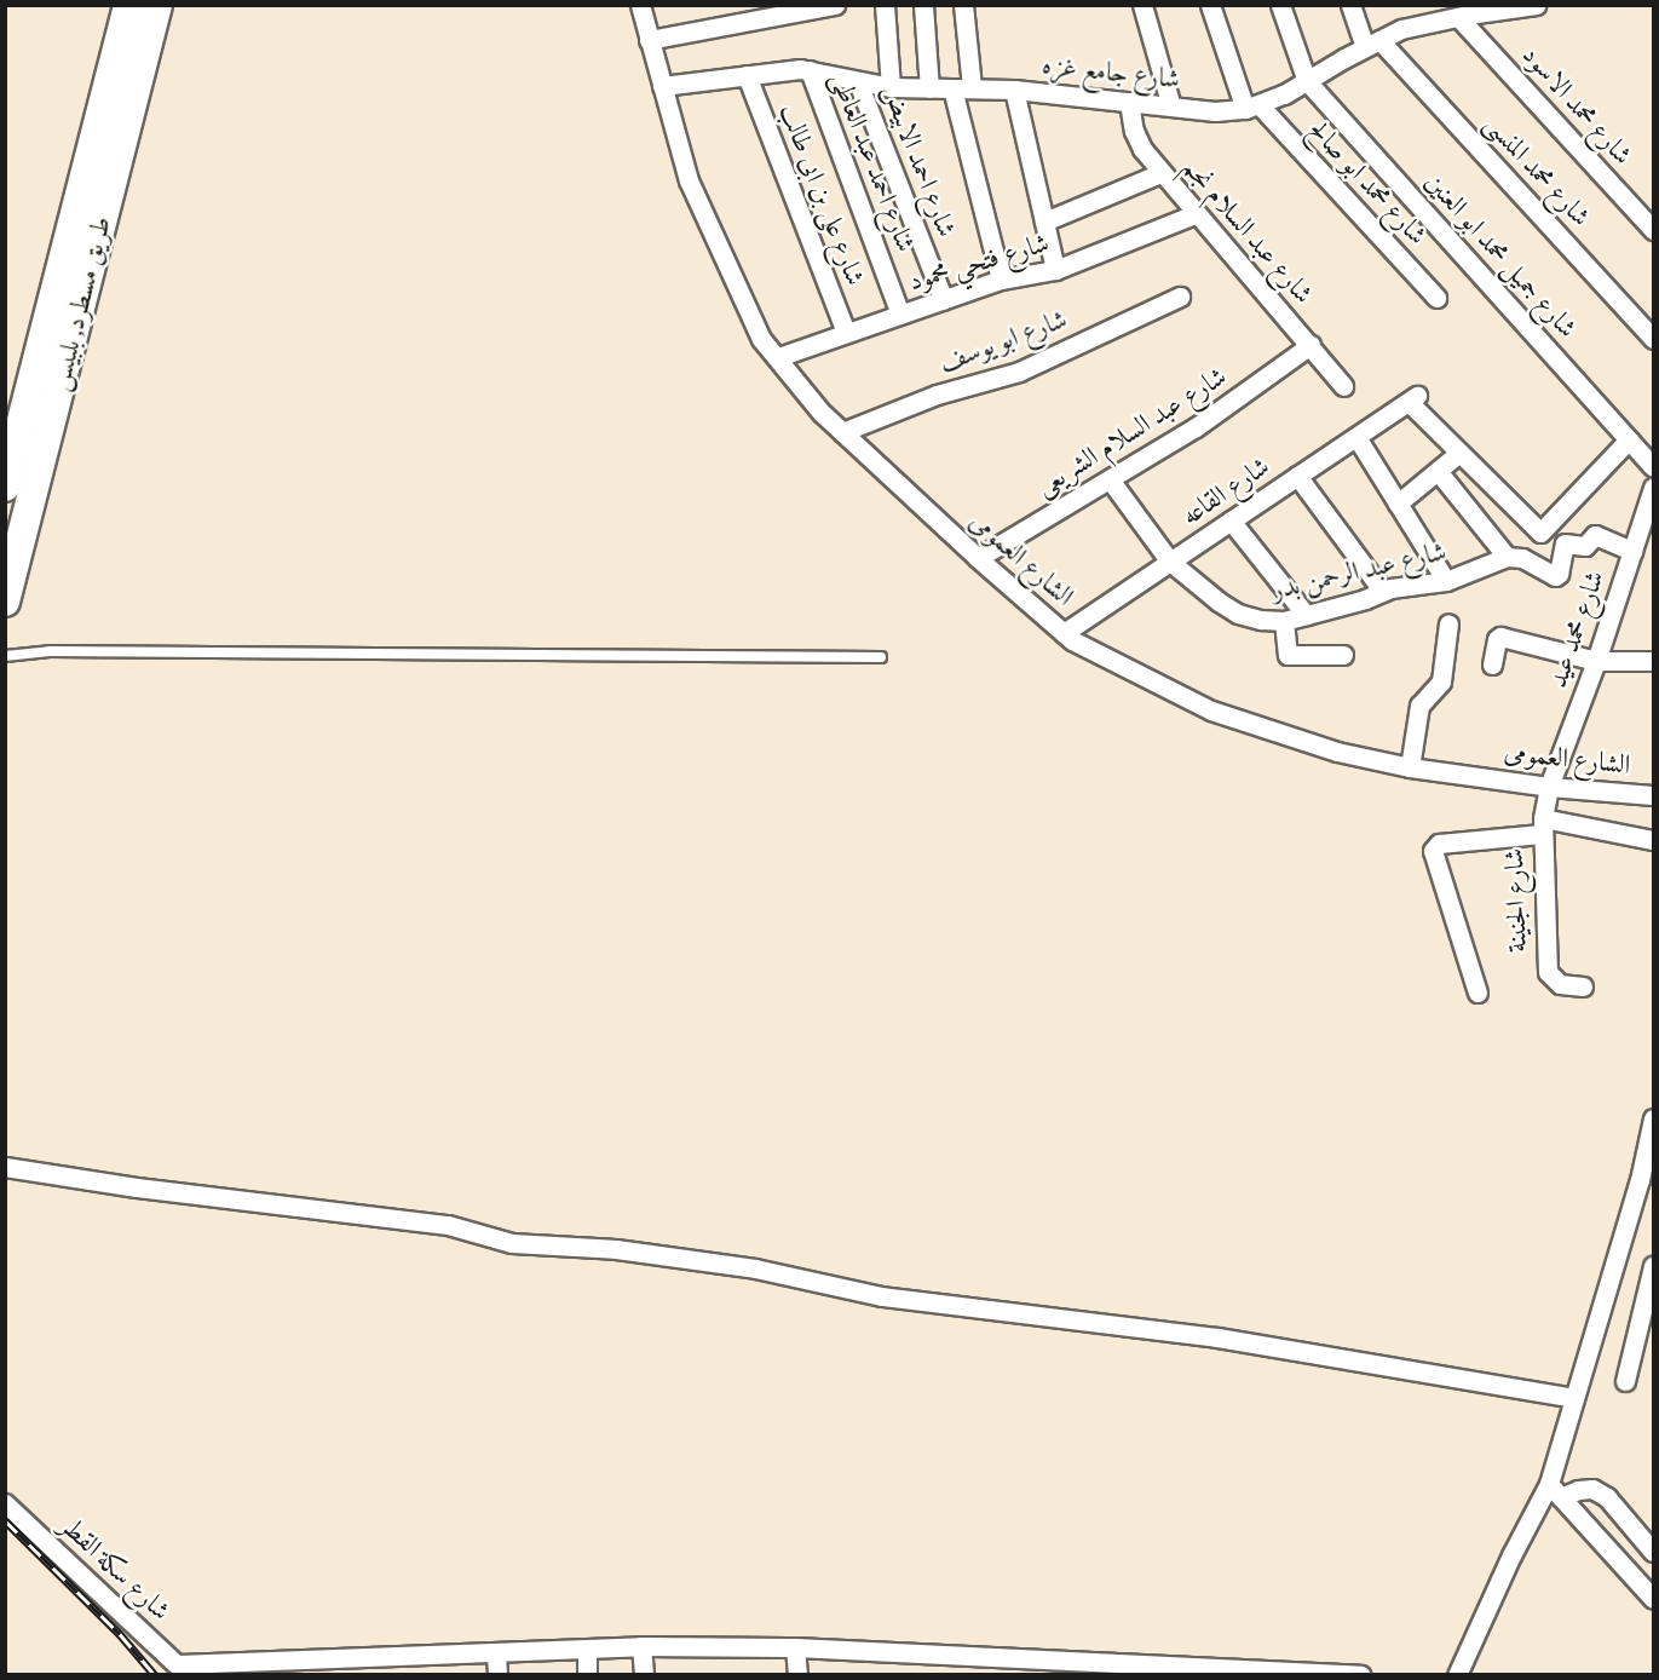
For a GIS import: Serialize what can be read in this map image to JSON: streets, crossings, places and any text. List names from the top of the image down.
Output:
{
  "streets": {
    "main road": ["طريق مسطرد, بلبيس"],
    "street": [
      "شارع جامع غزه",
      "شارع محمد الاسود",
      "شارع احمد الابيض",
      "شارع احمد عبد العاطى",
      "شارع محمد المنسى",
      "شارع محمد ابو صالح",
      "شارع على بن ابى طالب",
      "شارع عبد السلام نجم",
      "شارع جميل محمد ابو العنين",
      "شارع فتحي محمود",
      "شارع ابو يوسف",
      "شارع عبد السلام الشريعى",
      "شارع القاعه",
      "الشارع العمومى",
      "شارع عبد الرحمن بدر",
      "شارع محمد عيد",
      "شارع الجنينة",
      "شارع سكة القطر"
    ]
  },
  "crossings": [
    ["شارع جامع غزه", "شارع محمد الاسود"],
    ["شارع جامع غزه", "شارع احمد الابيض"],
    ["شارع جامع غزه", "شارع احمد عبد العاطى"],
    ["شارع جامع غزه", "شارع محمد المنسى"],
    ["شارع جامع غزه", "شارع محمد ابو صالح"],
    ["شارع جامع غزه", "شارع على بن ابى طالب"],
    ["شارع جامع غزه", "شارع عبد السلام نجم"],
    ["شارع جامع غزه", "شارع جميل محمد ابو العنين"],
    ["شارع جامع غزه", "الشارع العمومى"],
    ["شارع احمد الابيض", "شارع فتحي محمود"],
    ["شارع احمد عبد العاطى", "شارع فتحي محمود"],
    ["شارع على بن ابى طالب", "شارع فتحي محمود"],
    ["شارع عبد السلام نجم", "شارع فتحي محمود"],
    ["شارع عبد السلام نجم", "شارع عبد السلام الشريعى"],
    ["شارع فتحي محمود", "الشارع العمومى"],
    ["شارع ابو يوسف", "الشارع العمومى"],
    ["شارع عبد السلام الشريعى", "الشارع العمومى"],
    ["شارع عبد السلام الشريعى", "شارع عبد الرحمن بدر"],
    ["شارع القاعه", "الشارع العمومى"],
    ["شارع القاعه", "شارع عبد الرحمن بدر"],
    ["الشارع العمومى", "شارع محمد عيد"],
    ["الشارع العمومى", "شارع الجنينة"],
    ["شارع محمد عيد", "شارع الجنينة"]
  ]
}
